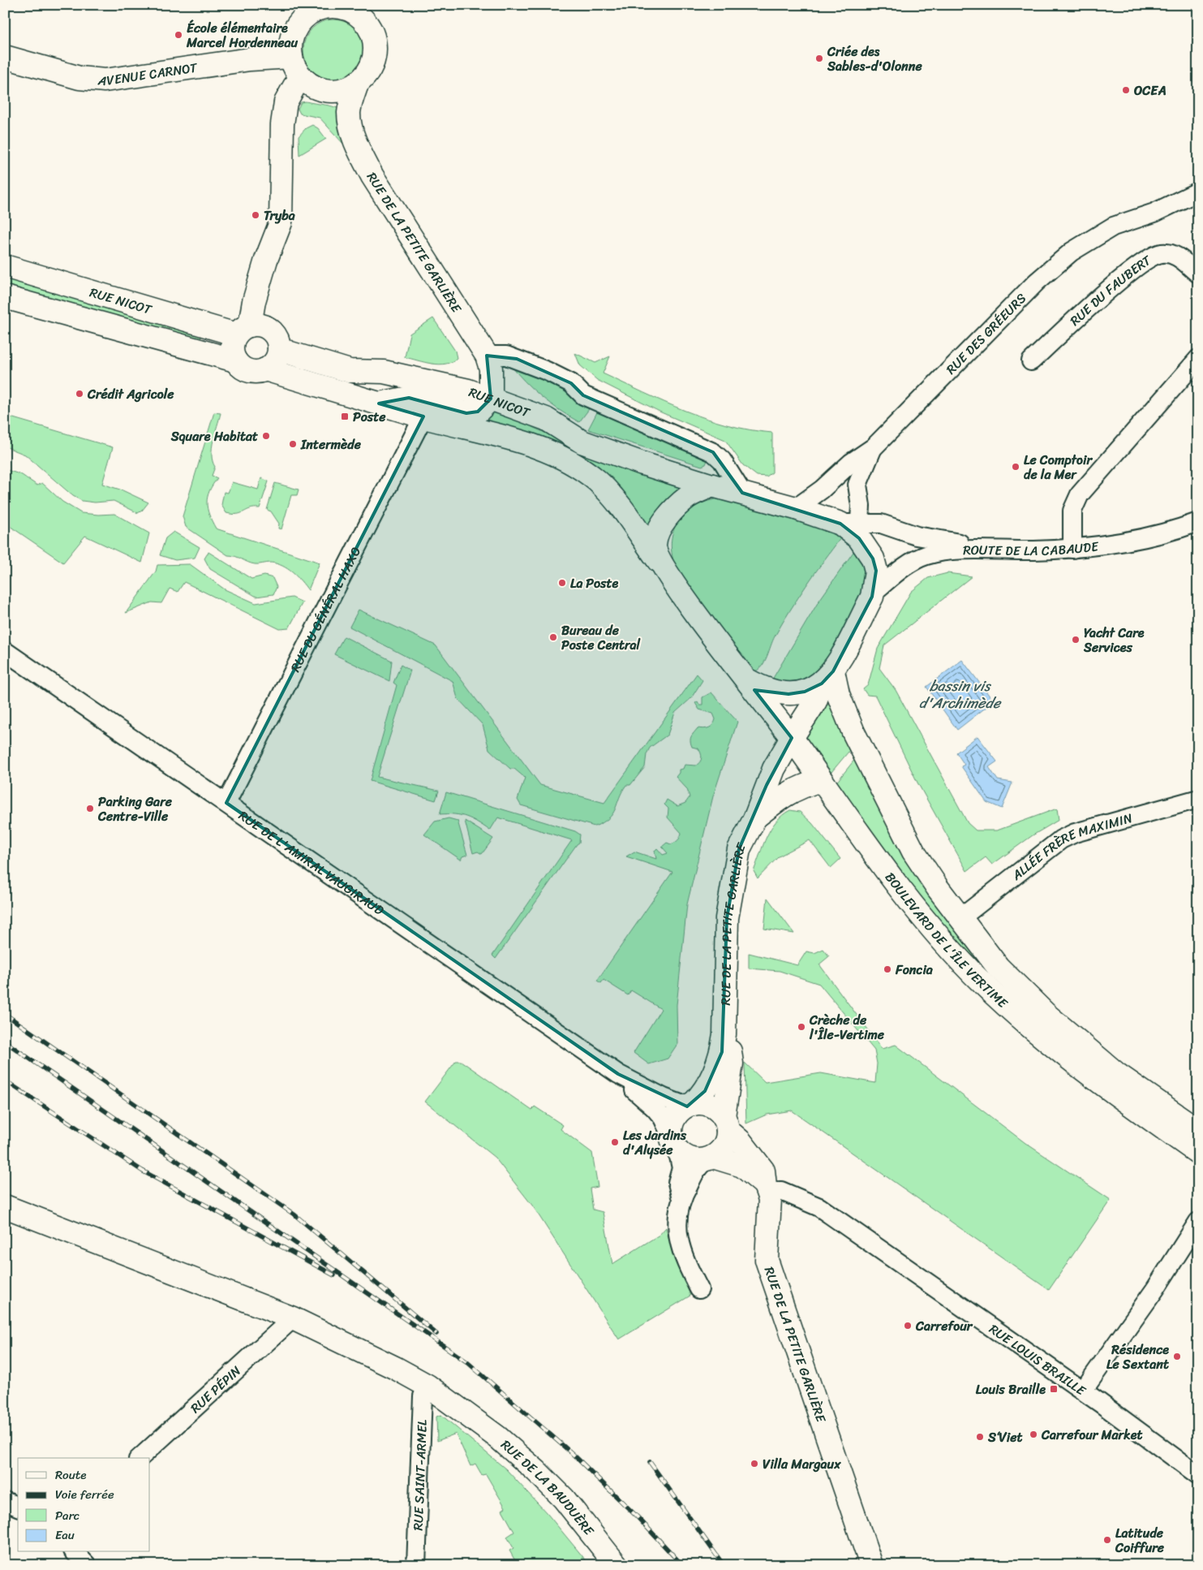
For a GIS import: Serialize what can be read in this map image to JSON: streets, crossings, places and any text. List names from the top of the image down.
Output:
{
  "streets": {
    "main road": [
      "AVENUE CARNOT",
      "RUE DE LA PETITE GARLIÈRE",
      "RUE NICOT",
      "BOULEVARD DE L'ÎLE VERTIME",
      "RUE DE LA BAUDUÈRE"
    ],
    "street": [
      "RUE DU FAUBERT",
      "RUE DES GRÉEURS",
      "ROUTE DE LA CABAUDE",
      "RUE DU GÉNÉRAL HAXO",
      "ALLÉE FRÈRE MAXIMIN",
      "RUE DE L'AMIRAL VAUGIRAUD",
      "RUE LOUIS BRAILLE",
      "RUE PÉPIN",
      "RUE SAINT-ARMEL"
    ]
  },
  "crossings": [
    ["AVENUE CARNOT", "RUE DE LA PETITE GARLIÈRE"],
    ["RUE DE LA PETITE GARLIÈRE", "RUE NICOT"],
    ["RUE DE LA PETITE GARLIÈRE", "ROUTE DE LA CABAUDE"],
    ["RUE DE LA PETITE GARLIÈRE", "RUE DE L'AMIRAL VAUGIRAUD"],
    ["RUE DE LA PETITE GARLIÈRE", "BOULEVARD DE L'ÎLE VERTIME"],
    ["RUE DE LA PETITE GARLIÈRE", "RUE LOUIS BRAILLE"],
    ["RUE NICOT", "RUE DES GRÉEURS"],
    ["RUE DU GÉNÉRAL HAXO", "RUE DE L'AMIRAL VAUGIRAUD"],
    ["ALLÉE FRÈRE MAXIMIN", "BOULEVARD DE L'ÎLE VERTIME"],
    ["RUE PÉPIN", "RUE DE LA BAUDUÈRE"],
    ["RUE SAINT-ARMEL", "RUE DE LA BAUDUÈRE"]
  ],
  "water": ["bassin vis d'Archimède"],
  "places": {
    "other": [
      "École élémentaire Marcel Hordenneau",
      "Criée des Sables-d'Olonne",
      "OCEA",
      "Tryba",
      "Crédit Agricole",
      "Square Habitat",
      "Intermède",
      "Le Comptoir de la Mer",
      "La Poste",
      "Bureau de Poste Central",
      "Yacht Care Services",
      "Parking Gare Centre-Ville",
      "Foncia",
      "Crèche de l'Île-Vertime",
      "Les Jardins d'Alysée",
      "Carrefour",
      "Résidence Le Sextant",
      "Carrefour Market",
      "S‘Viet",
      "Villa Margaux",
      "Latitude Coiffure"
    ],
    "transit": ["Poste", "Louis Braille"]
  },
  "legend": [
    "Route",
    "Voie ferrée",
    "Parc",
    "Eau"
  ]
}
